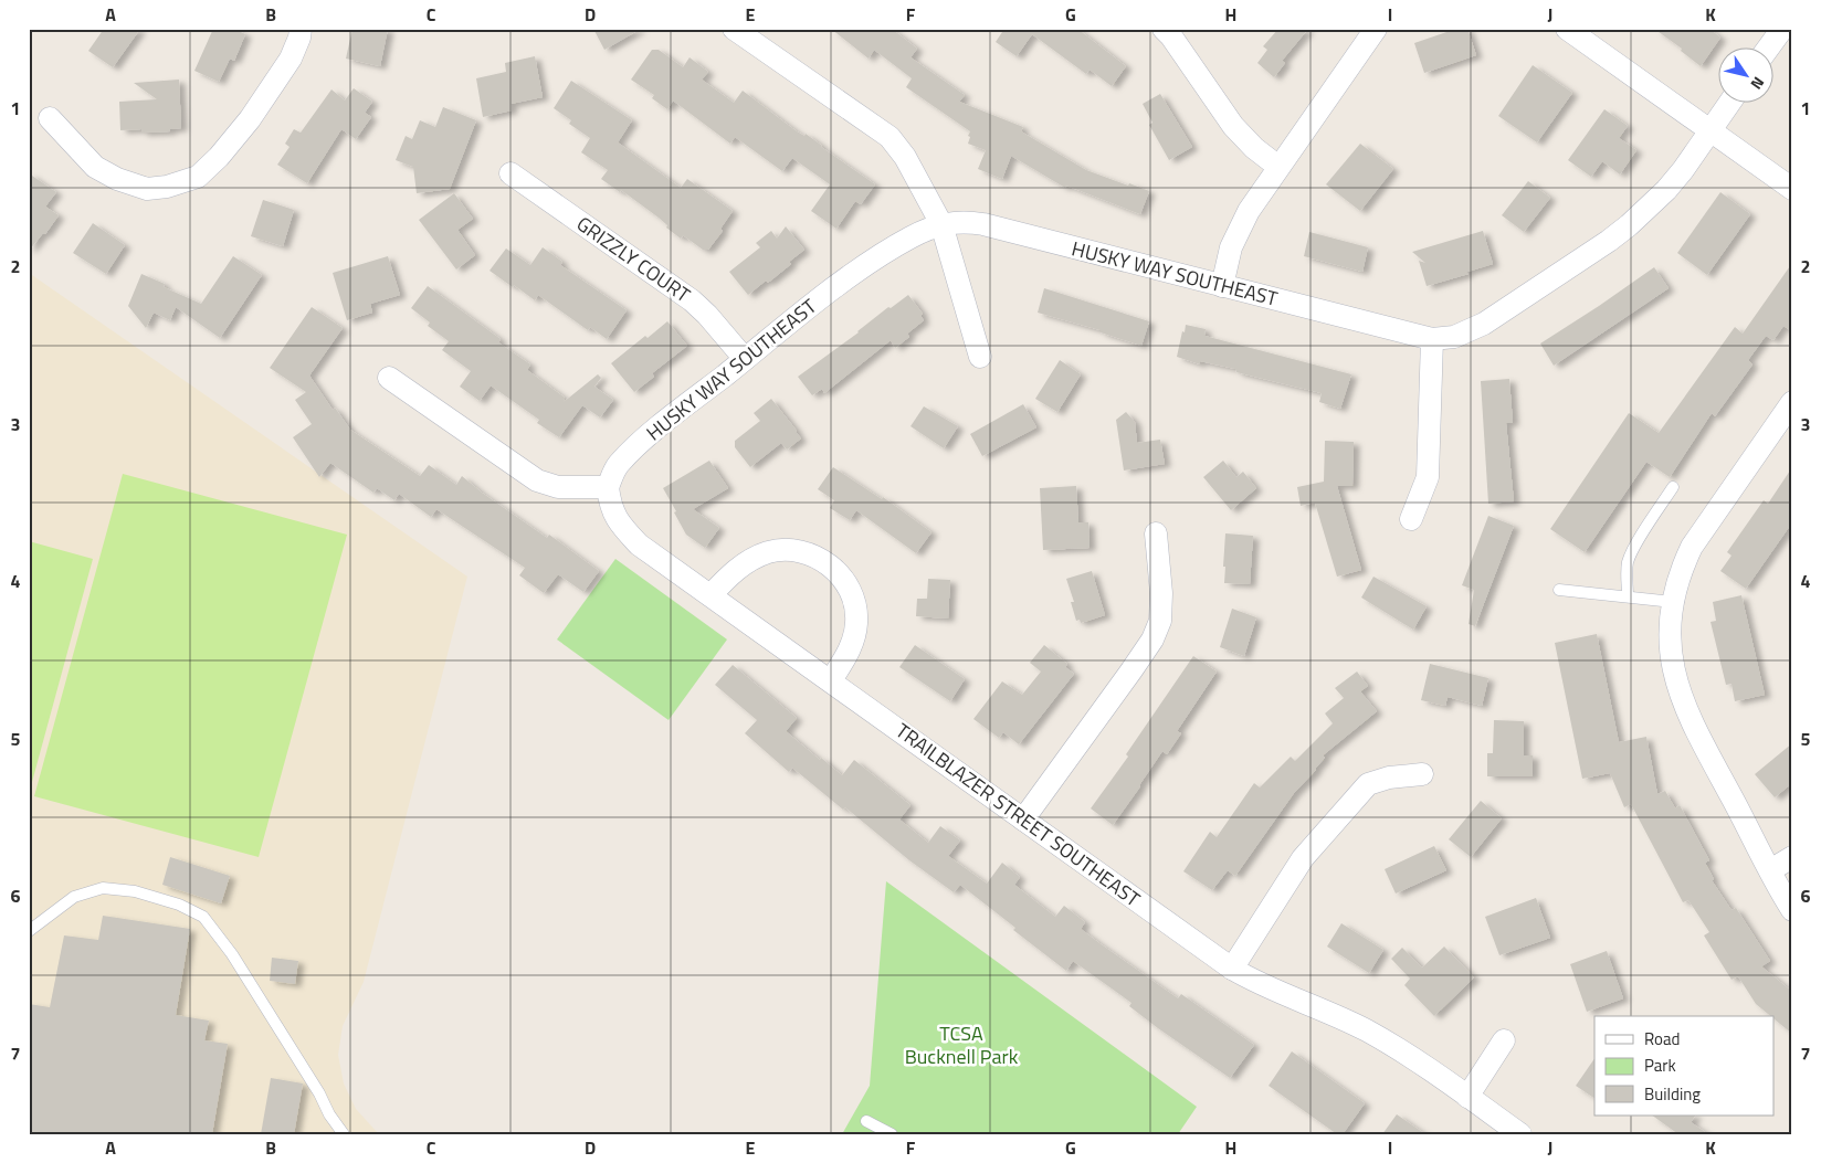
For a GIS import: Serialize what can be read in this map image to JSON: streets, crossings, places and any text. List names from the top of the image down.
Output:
{
  "streets": {
    "street": ["GRIZZLY COURT", "HUSKY WAY SOUTHEAST", "TRAILBLAZER STREET SOUTHEAST"]
  },
  "crossings": [
    ["GRIZZLY COURT", "HUSKY WAY SOUTHEAST"],
    ["HUSKY WAY SOUTHEAST", "TRAILBLAZER STREET SOUTHEAST"]
  ],
  "parks": ["TCSA Bucknell Park"],
  "legend": ["Road", "Park", "Building"],
  "north": "bottom right",
  "grid": {
    "columns": [
      "A",
      "B",
      "C",
      "D",
      "E",
      "F",
      "G",
      "H",
      "I",
      "J",
      "K"
    ],
    "rows": [
      "1",
      "2",
      "3",
      "4",
      "5",
      "6",
      "7"
    ]
  }
}
